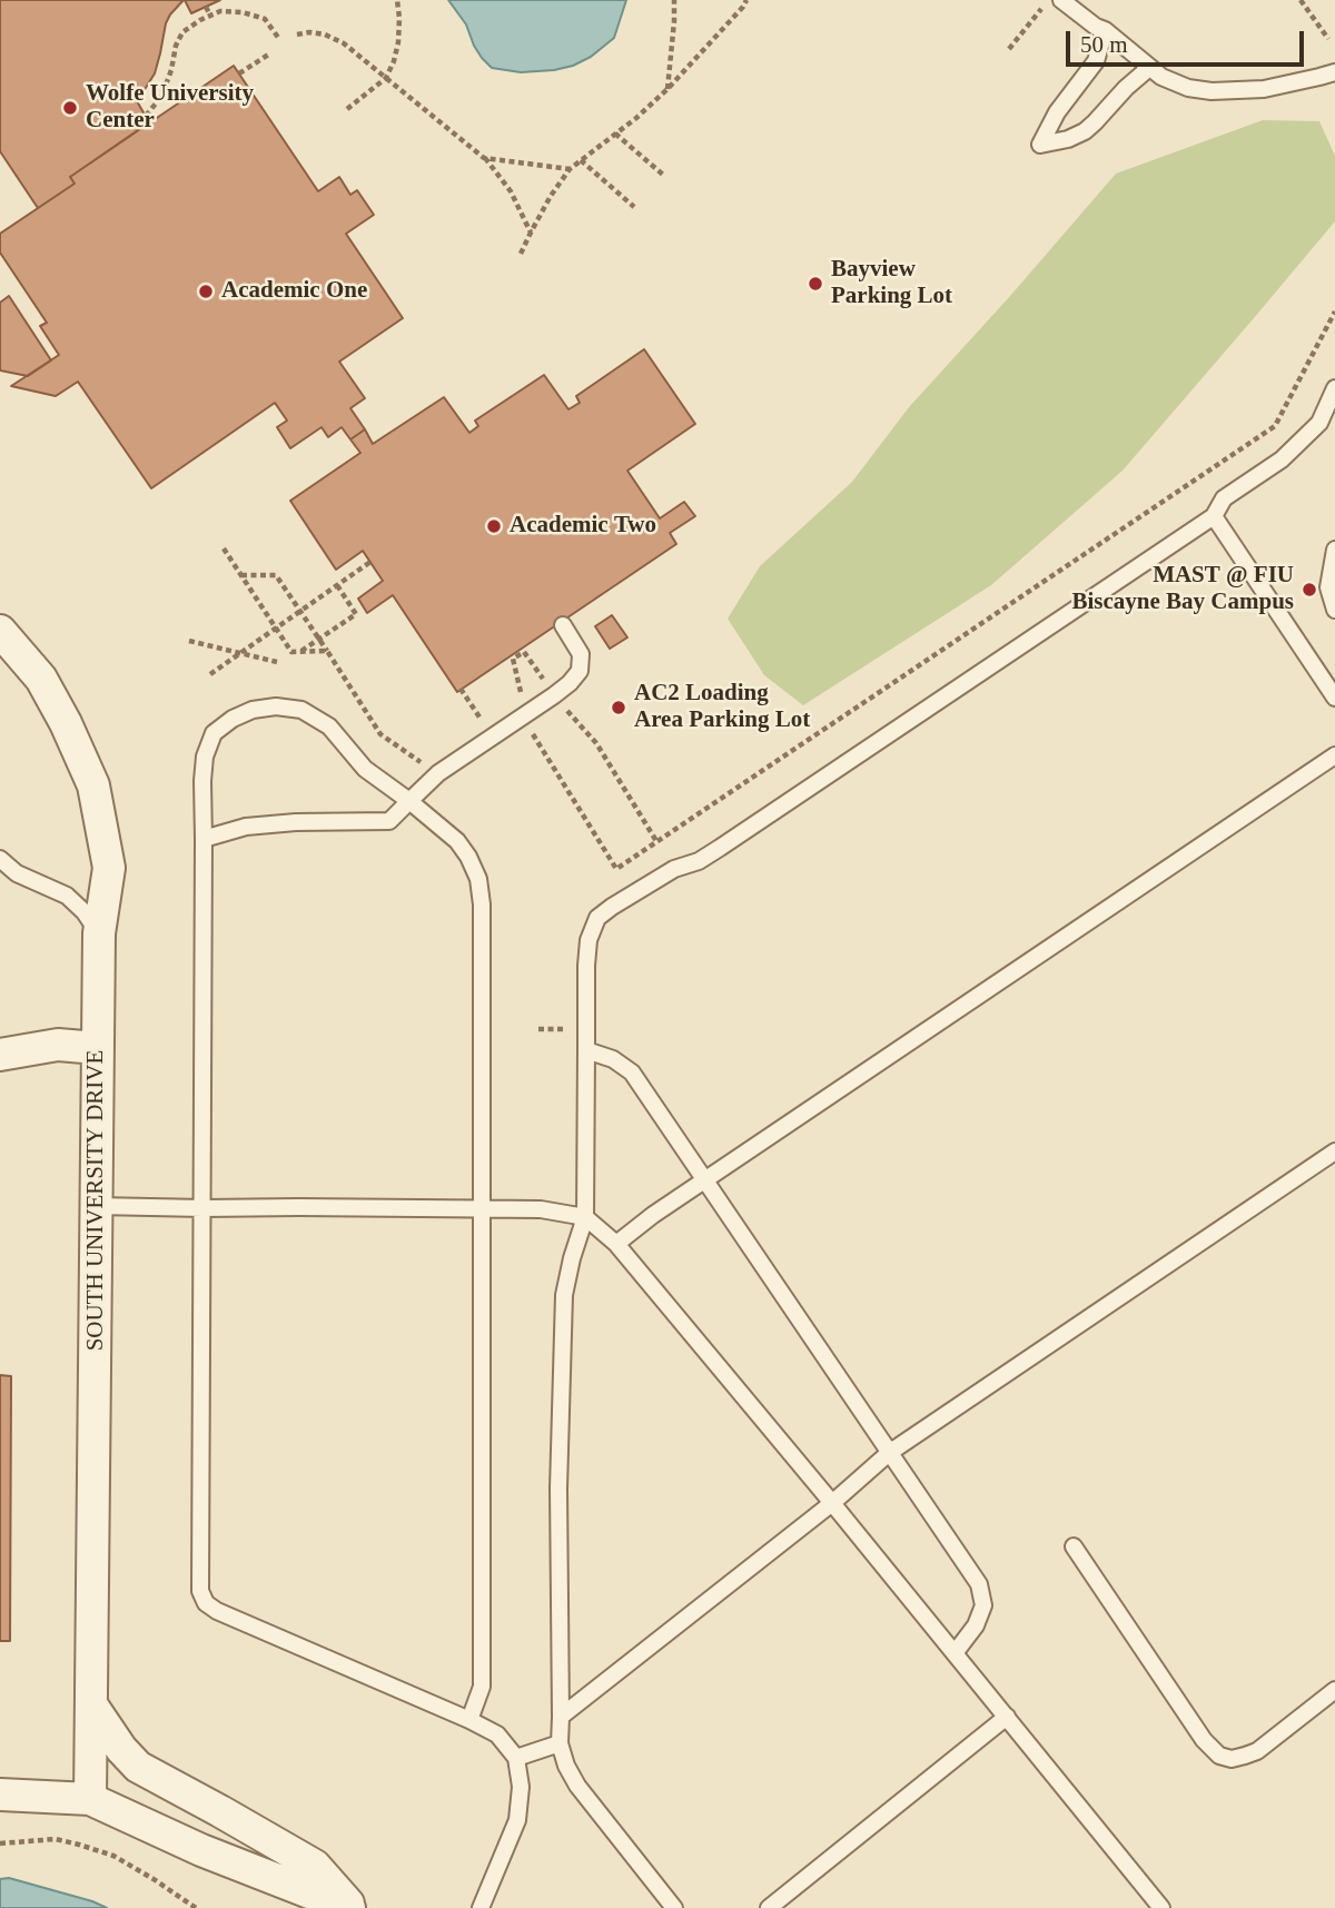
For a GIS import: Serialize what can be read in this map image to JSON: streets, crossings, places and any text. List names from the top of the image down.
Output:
{
  "streets": {
    "street": ["SOUTH UNIVERSITY DRIVE"]
  },
  "places": [
    "Wolfe University Center",
    "Bayview Parking Lot",
    "Academic One",
    "Academic Two",
    "MAST @ FIU Biscayne Bay Campus",
    "AC2 Loading Area Parking Lot"
  ],
  "scale_bar": "50 m"
}
